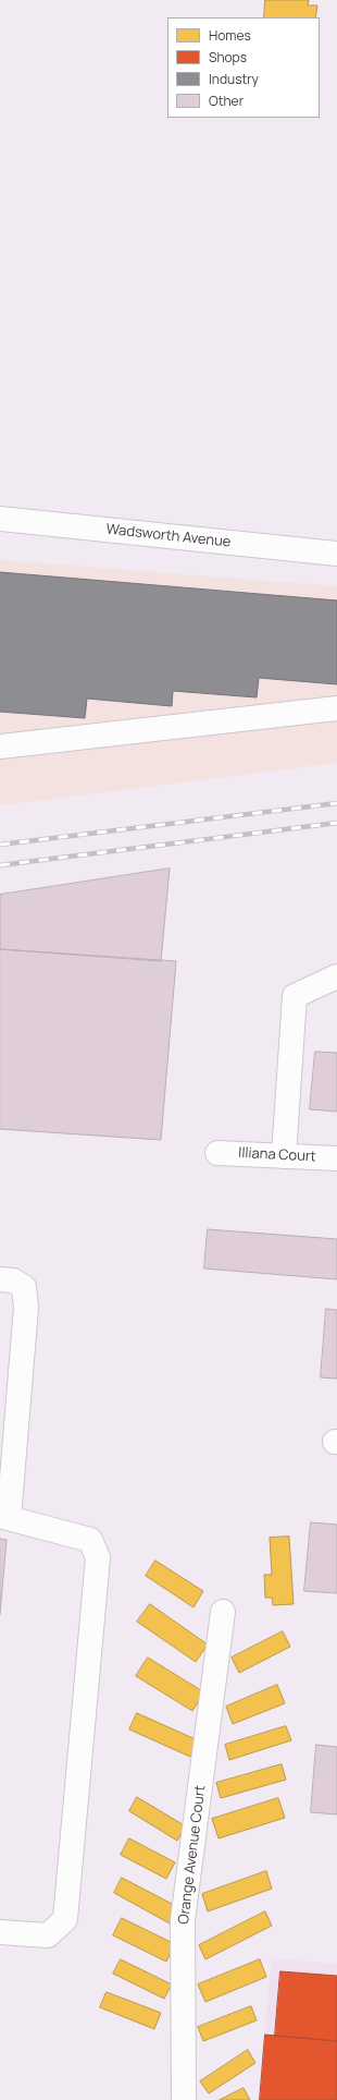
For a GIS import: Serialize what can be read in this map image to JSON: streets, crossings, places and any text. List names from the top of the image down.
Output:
{
  "streets": {
    "street": ["Wadsworth Avenue", "Illiana Court", "Orange Avenue Court"]
  },
  "legend": [
    "Homes",
    "Shops",
    "Industry",
    "Other"
  ]
}
